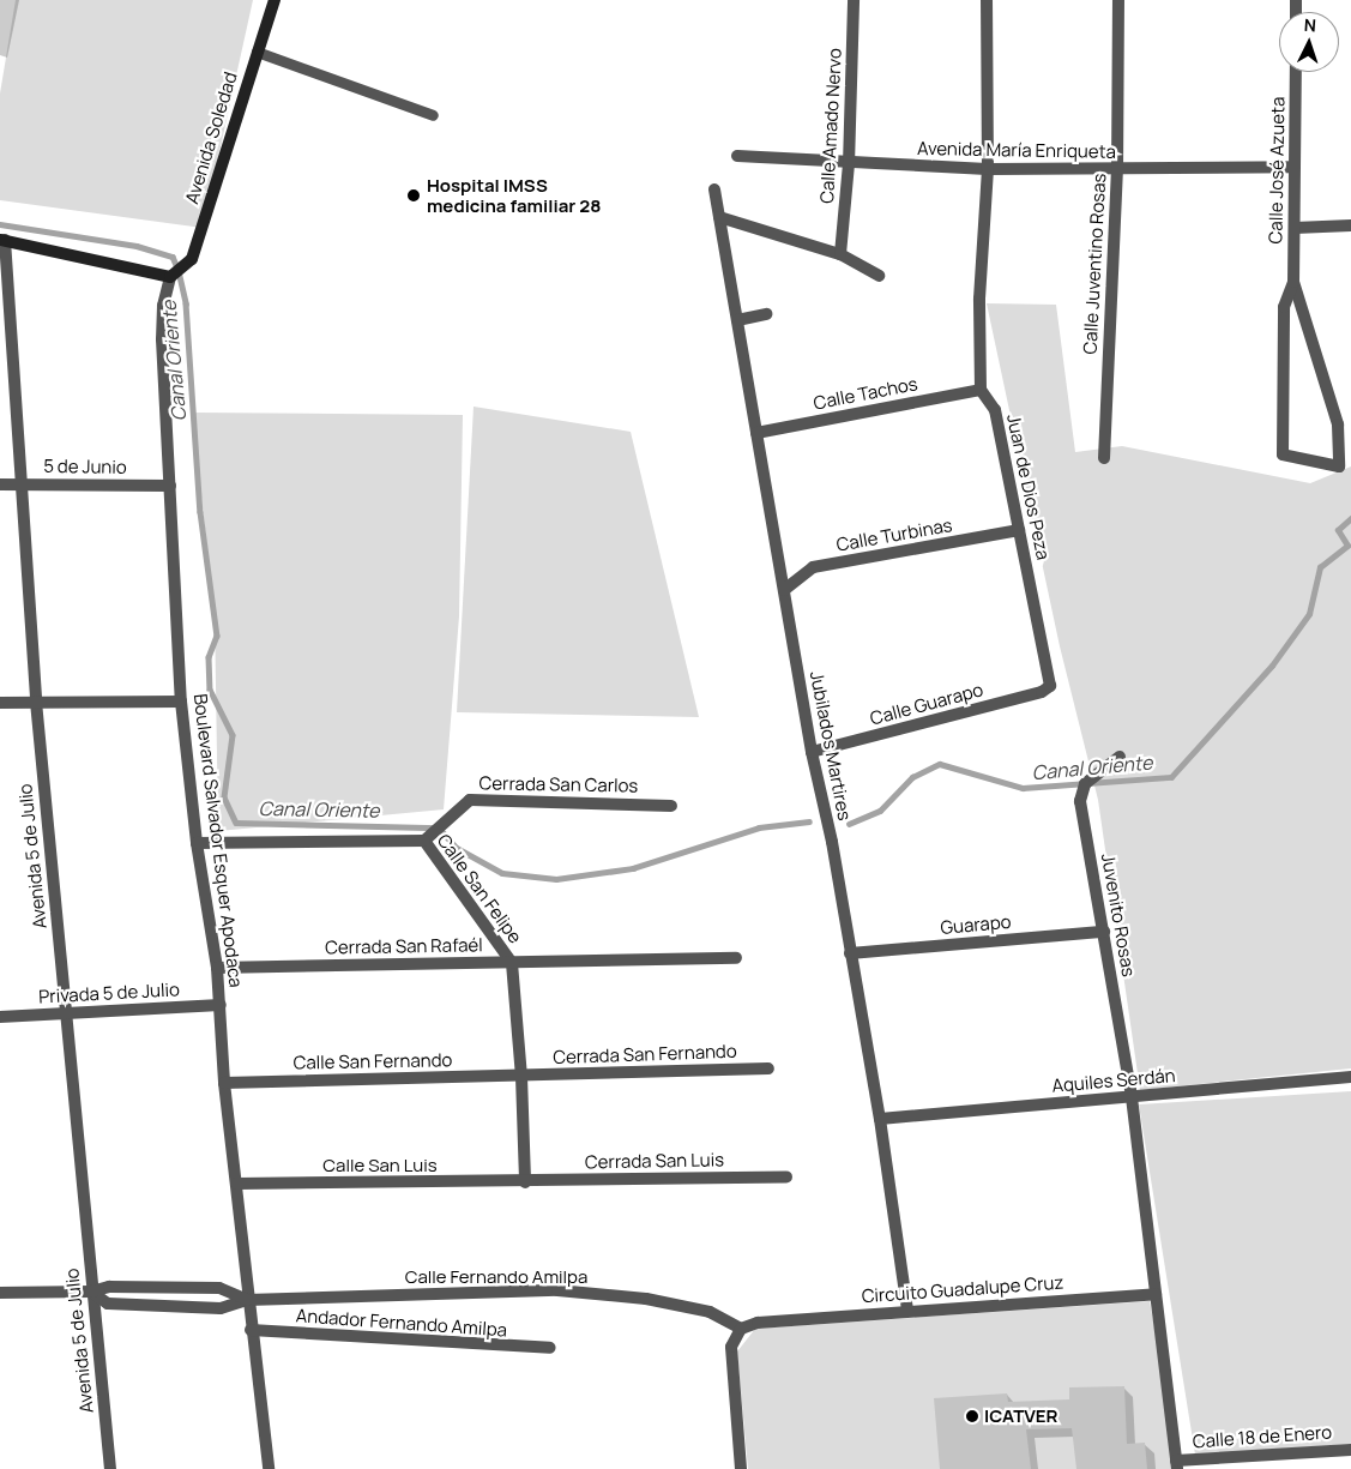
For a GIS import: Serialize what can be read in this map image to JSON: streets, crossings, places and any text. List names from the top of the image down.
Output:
{
  "streets": {
    "main road": ["Avenida Soledad"],
    "street": [
      "Calle Amado Nervo",
      "Avenida María Enriqueta",
      "Calle José Azueta",
      "Calle Juventino Rosas",
      "Calle Tachos",
      "5 de Junio",
      "Juan de Dios Peza",
      "Calle Turbinas",
      "Calle Guarapo",
      "Jubilados Martires",
      "Cerrada San Carlos",
      "Boulevard Salvador Esquer Apodaca",
      "Avenida 5 de Julio",
      "Calle San Felipe",
      "Juvenito Rosas",
      "Guarapo",
      "Cerrada San Rafaél",
      "Privada 5 de Julio",
      "Cerrada San Fernando",
      "Calle San Fernando",
      "Aquiles Serdán",
      "Cerrada San Luis",
      "Calle San Luis",
      "Calle Fernando Amilpa",
      "Circuito Guadalupe Cruz",
      "Andador Fernando Amilpa",
      "Calle 18 de Enero"
    ]
  },
  "crossings": [
    ["Calle Amado Nervo", "Avenida María Enriqueta"],
    ["Avenida Soledad", "Boulevard Salvador Esquer Apodaca"],
    ["Avenida María Enriqueta", "Calle José Azueta"],
    ["Avenida María Enriqueta", "Calle Juventino Rosas"],
    ["Calle Tachos", "Juan de Dios Peza"],
    ["Calle Tachos", "Jubilados Martires"],
    ["5 de Junio", "Boulevard Salvador Esquer Apodaca"],
    ["5 de Junio", "Avenida 5 de Julio"],
    ["Juan de Dios Peza", "Calle Turbinas"],
    ["Juan de Dios Peza", "Calle Guarapo"],
    ["Calle Turbinas", "Jubilados Martires"],
    ["Calle Guarapo", "Jubilados Martires"],
    ["Jubilados Martires", "Guarapo"],
    ["Jubilados Martires", "Aquiles Serdán"],
    ["Jubilados Martires", "Circuito Guadalupe Cruz"],
    ["Cerrada San Carlos", "Calle San Felipe"],
    ["Boulevard Salvador Esquer Apodaca", "Calle San Felipe"],
    ["Boulevard Salvador Esquer Apodaca", "Cerrada San Rafaél"],
    ["Boulevard Salvador Esquer Apodaca", "Privada 5 de Julio"],
    ["Boulevard Salvador Esquer Apodaca", "Calle San Fernando"],
    ["Boulevard Salvador Esquer Apodaca", "Calle San Luis"],
    ["Boulevard Salvador Esquer Apodaca", "Calle Fernando Amilpa"],
    ["Boulevard Salvador Esquer Apodaca", "Andador Fernando Amilpa"],
    ["Avenida 5 de Julio", "Privada 5 de Julio"],
    ["Calle San Felipe", "Cerrada San Rafaél"],
    ["Calle San Felipe", "Cerrada San Fernando"],
    ["Calle San Felipe", "Calle San Fernando"],
    ["Calle San Felipe", "Cerrada San Luis"],
    ["Calle San Felipe", "Calle San Luis"],
    ["Juvenito Rosas", "Guarapo"],
    ["Juvenito Rosas", "Aquiles Serdán"],
    ["Juvenito Rosas", "Circuito Guadalupe Cruz"],
    ["Cerrada San Fernando", "Calle San Fernando"],
    ["Cerrada San Luis", "Calle San Luis"],
    ["Calle Fernando Amilpa", "Circuito Guadalupe Cruz"]
  ],
  "water": ["Canal Oriente"],
  "places": ["Hospital IMSS medicina familiar 28", "ICATVER"],
  "north": "top"
}
